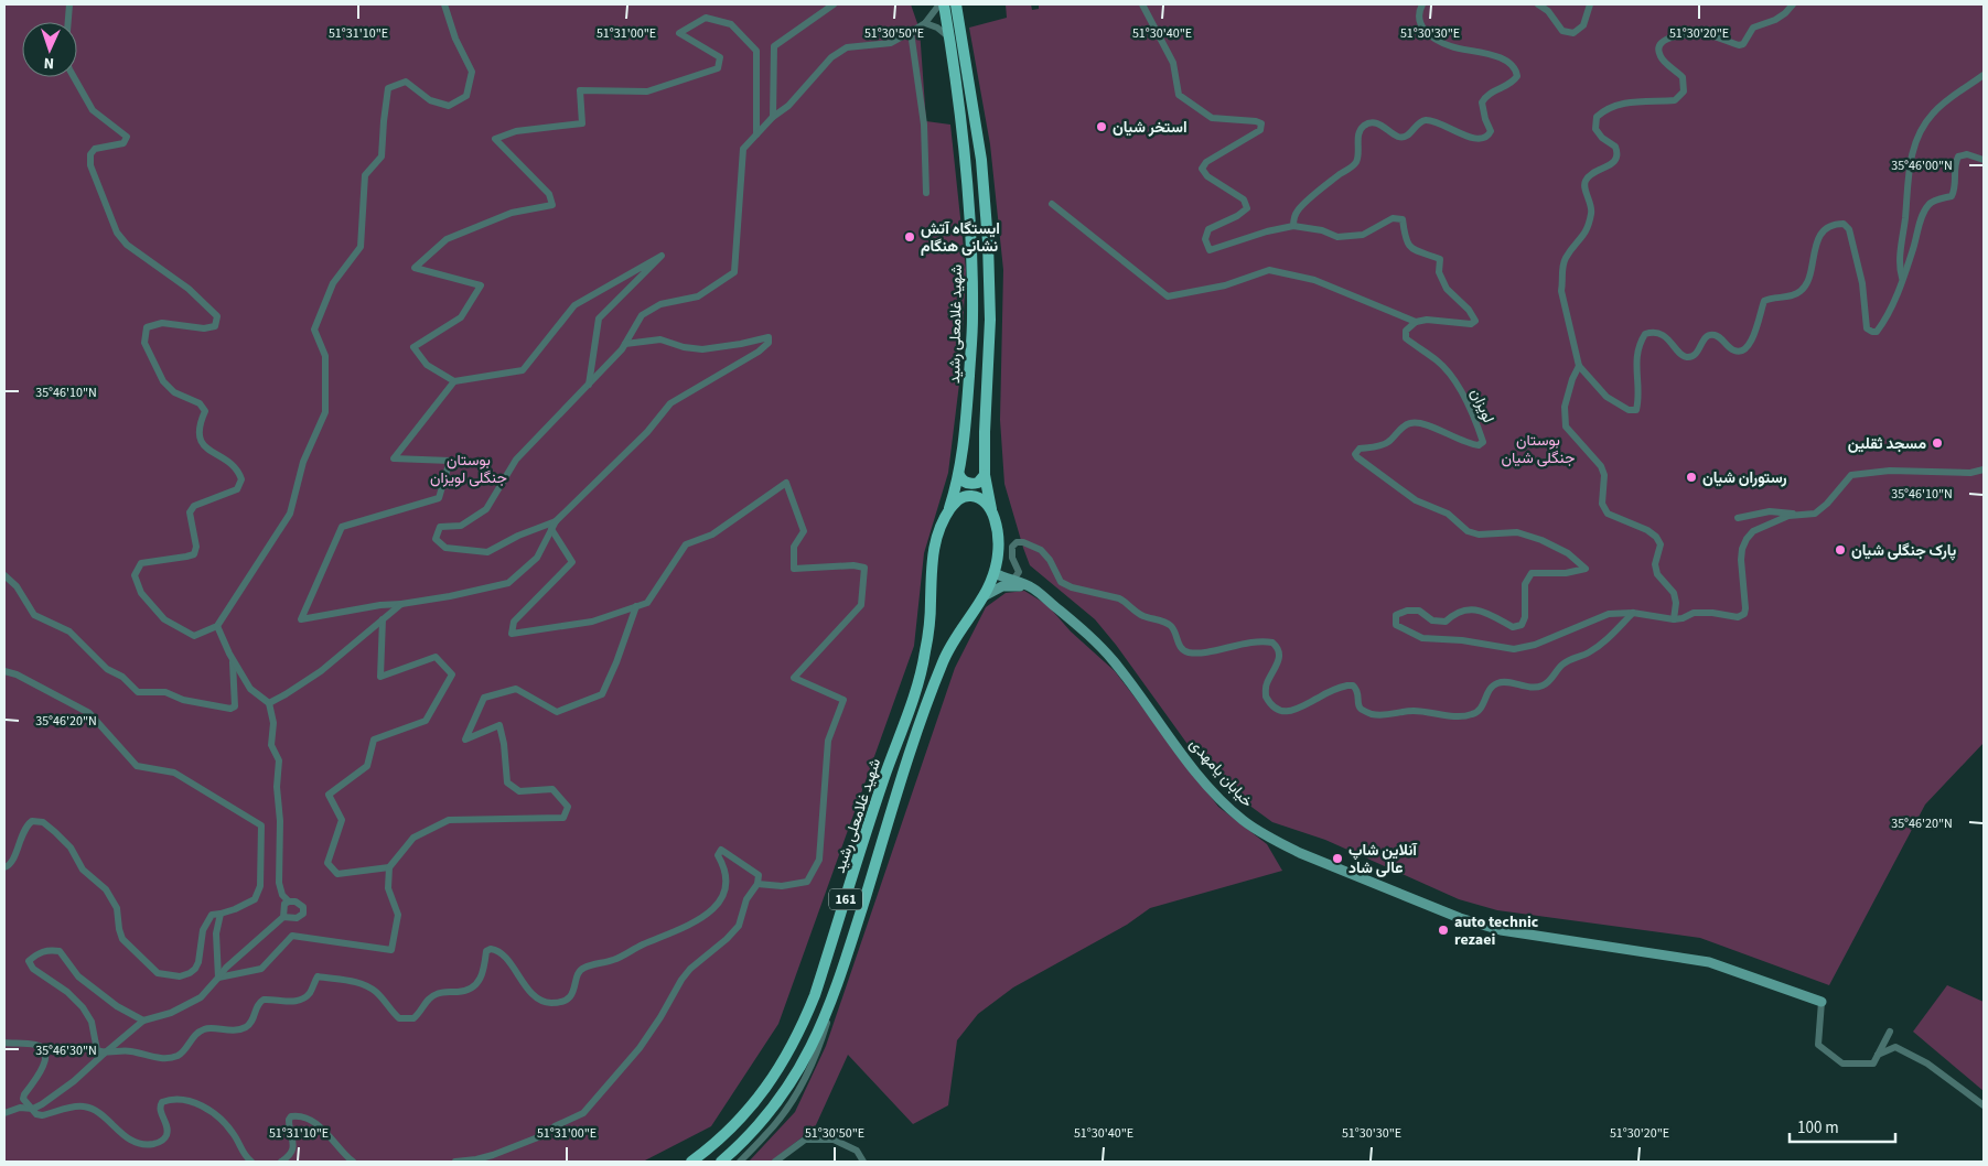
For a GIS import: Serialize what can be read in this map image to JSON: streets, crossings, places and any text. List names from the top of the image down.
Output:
{
  "streets": {
    "main road": ["شهید غلامعلی رشید", "خیابان یامهدی", "161"],
    "street": ["لویزان"]
  },
  "crossings": [
    ["شهید غلامعلی رشید", "خیابان یامهدی"]
  ],
  "parks": ["بوستان جنگلی شیان", "بوستان جنگلی لویزان"],
  "places": [
    "استخر شیان",
    "ایستگاه آتش نشانی هنگام",
    "مسجد ثقلین",
    "رستوران شیان",
    "پارک جنگلی شیان",
    "آنلاین شاپ عالی شاد",
    "auto technic rezaei"
  ],
  "scale_bar": "100 m",
  "north": "bottom",
  "coordinates": [
    "51°31'10\"E",
    "51°31'00\"E",
    "51°30'50\"E",
    "51°30'40\"E",
    "51°30'30\"E",
    "51°30'20\"E",
    "35°46'00\"N",
    "35°46'10\"N",
    "35°46'20\"N",
    "35°46'30\"N"
  ]
}
